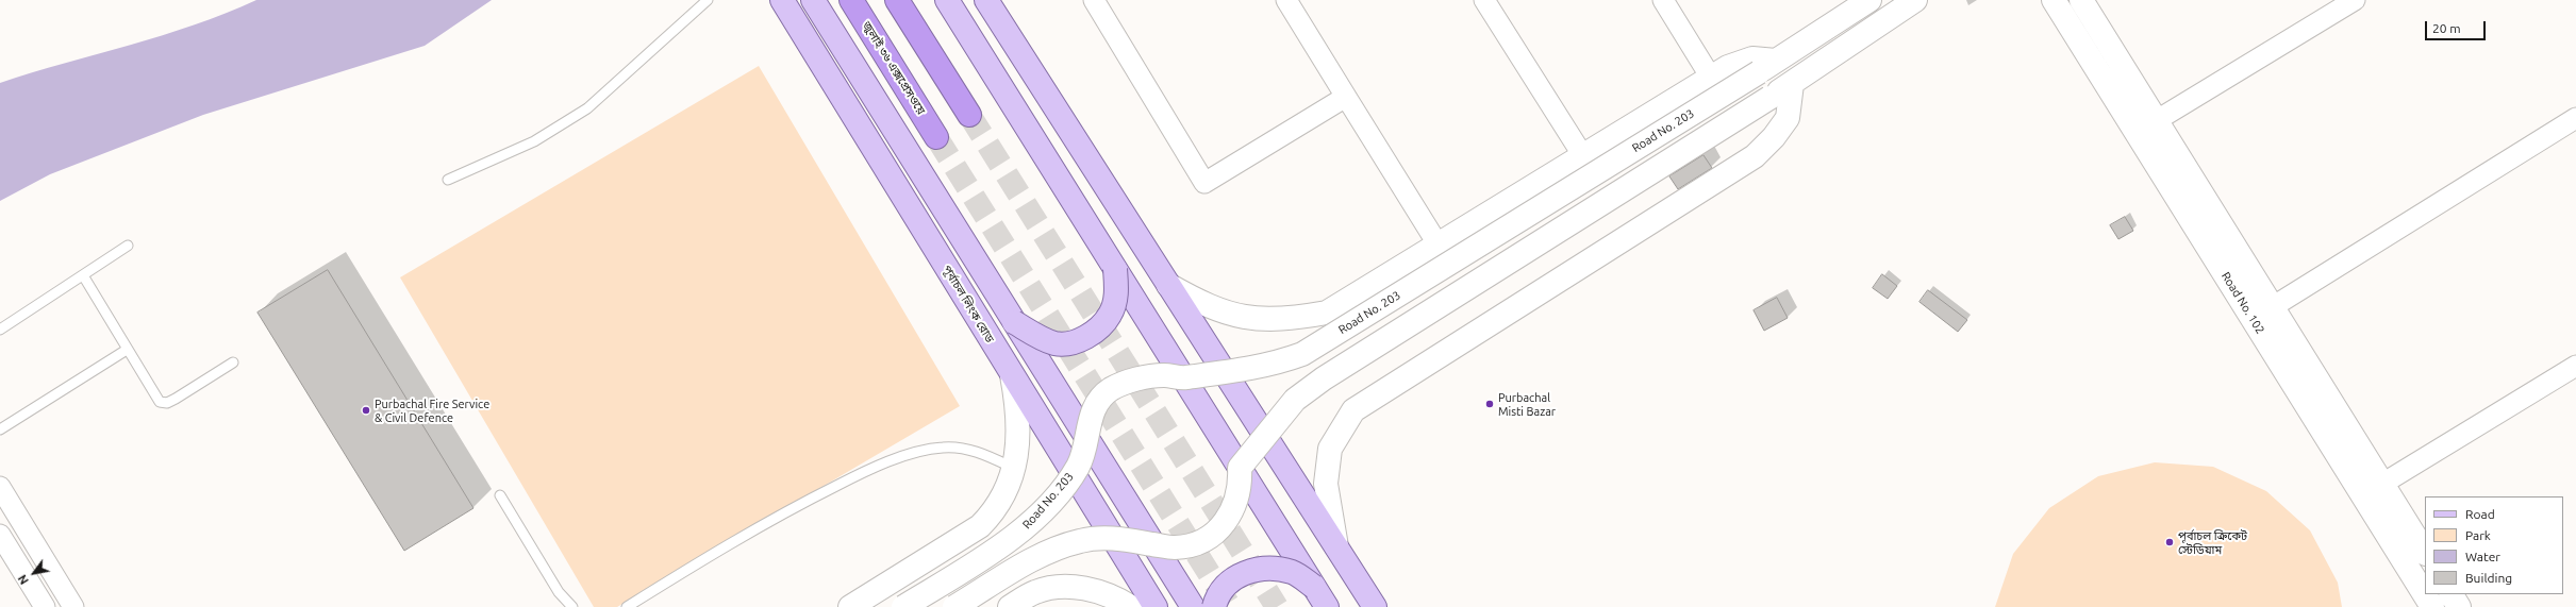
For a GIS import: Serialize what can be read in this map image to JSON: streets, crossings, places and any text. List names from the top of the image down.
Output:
{
  "streets": {
    "highway": ["জুলাই ৩৬ এক্সপ্রেসওয়ে"],
    "main road": ["পূর্বাচল লিংক রোড"],
    "street": ["Road No. 203", "Road No. 102"]
  },
  "places": ["Purbachal Misti Bazar", "Purbachal Fire Service & Civil Defence", "পূর্বাচল ক্রিকেট স্টেডিয়াম"],
  "legend": [
    "Road",
    "Park",
    "Water",
    "Building"
  ],
  "scale_bar": "20 m",
  "north": "bottom left"
}
